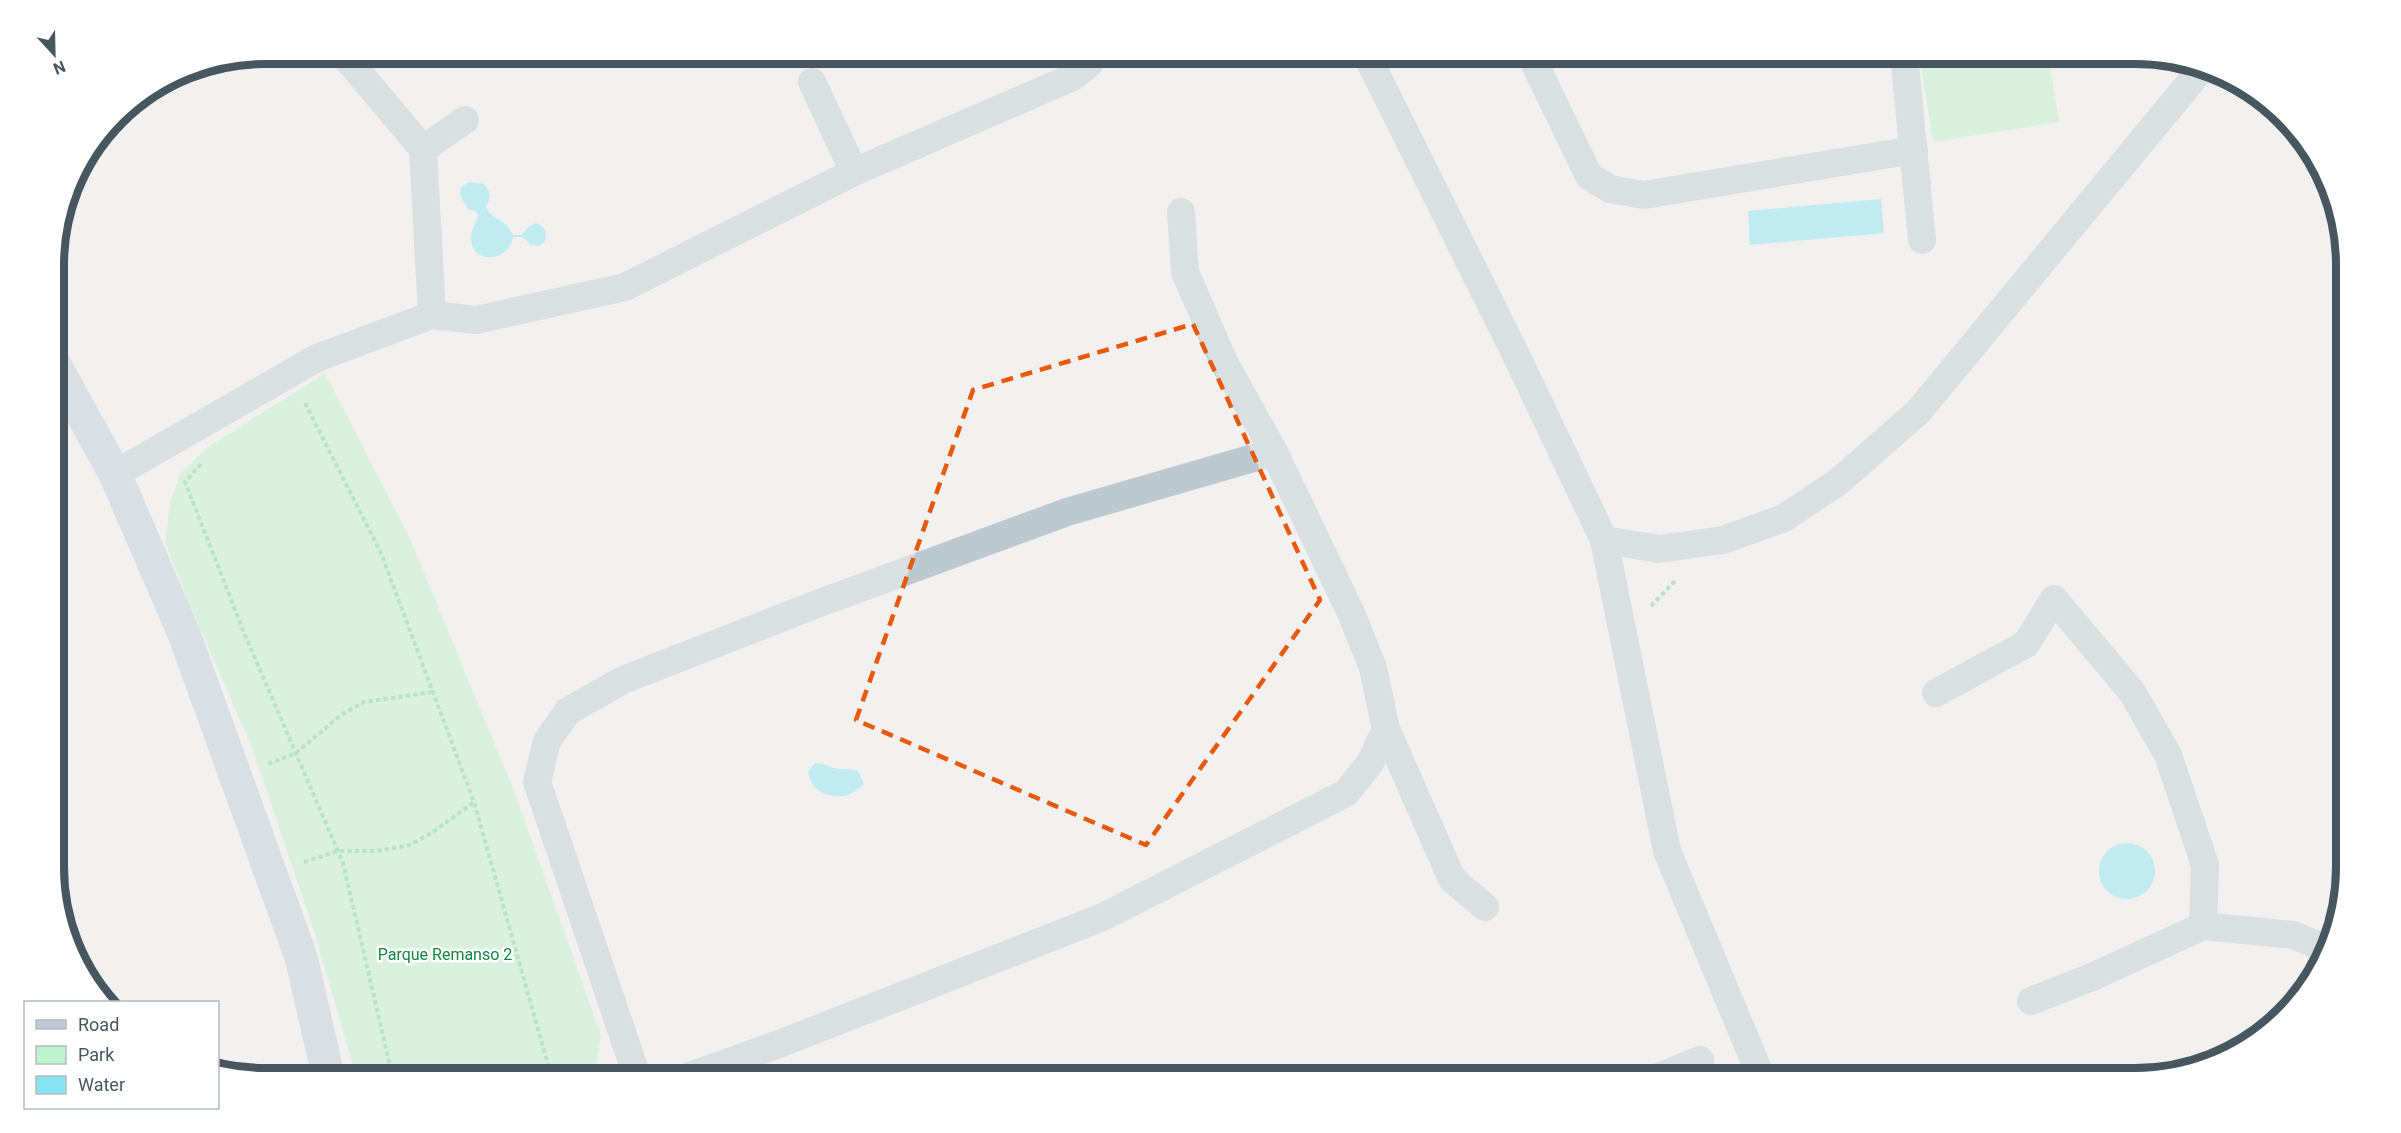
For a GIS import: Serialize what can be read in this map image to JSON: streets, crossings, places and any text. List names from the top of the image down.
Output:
{
  "parks": ["Parque Remanso 2"],
  "legend": ["Road", "Park", "Water"],
  "north": "bottom"
}
